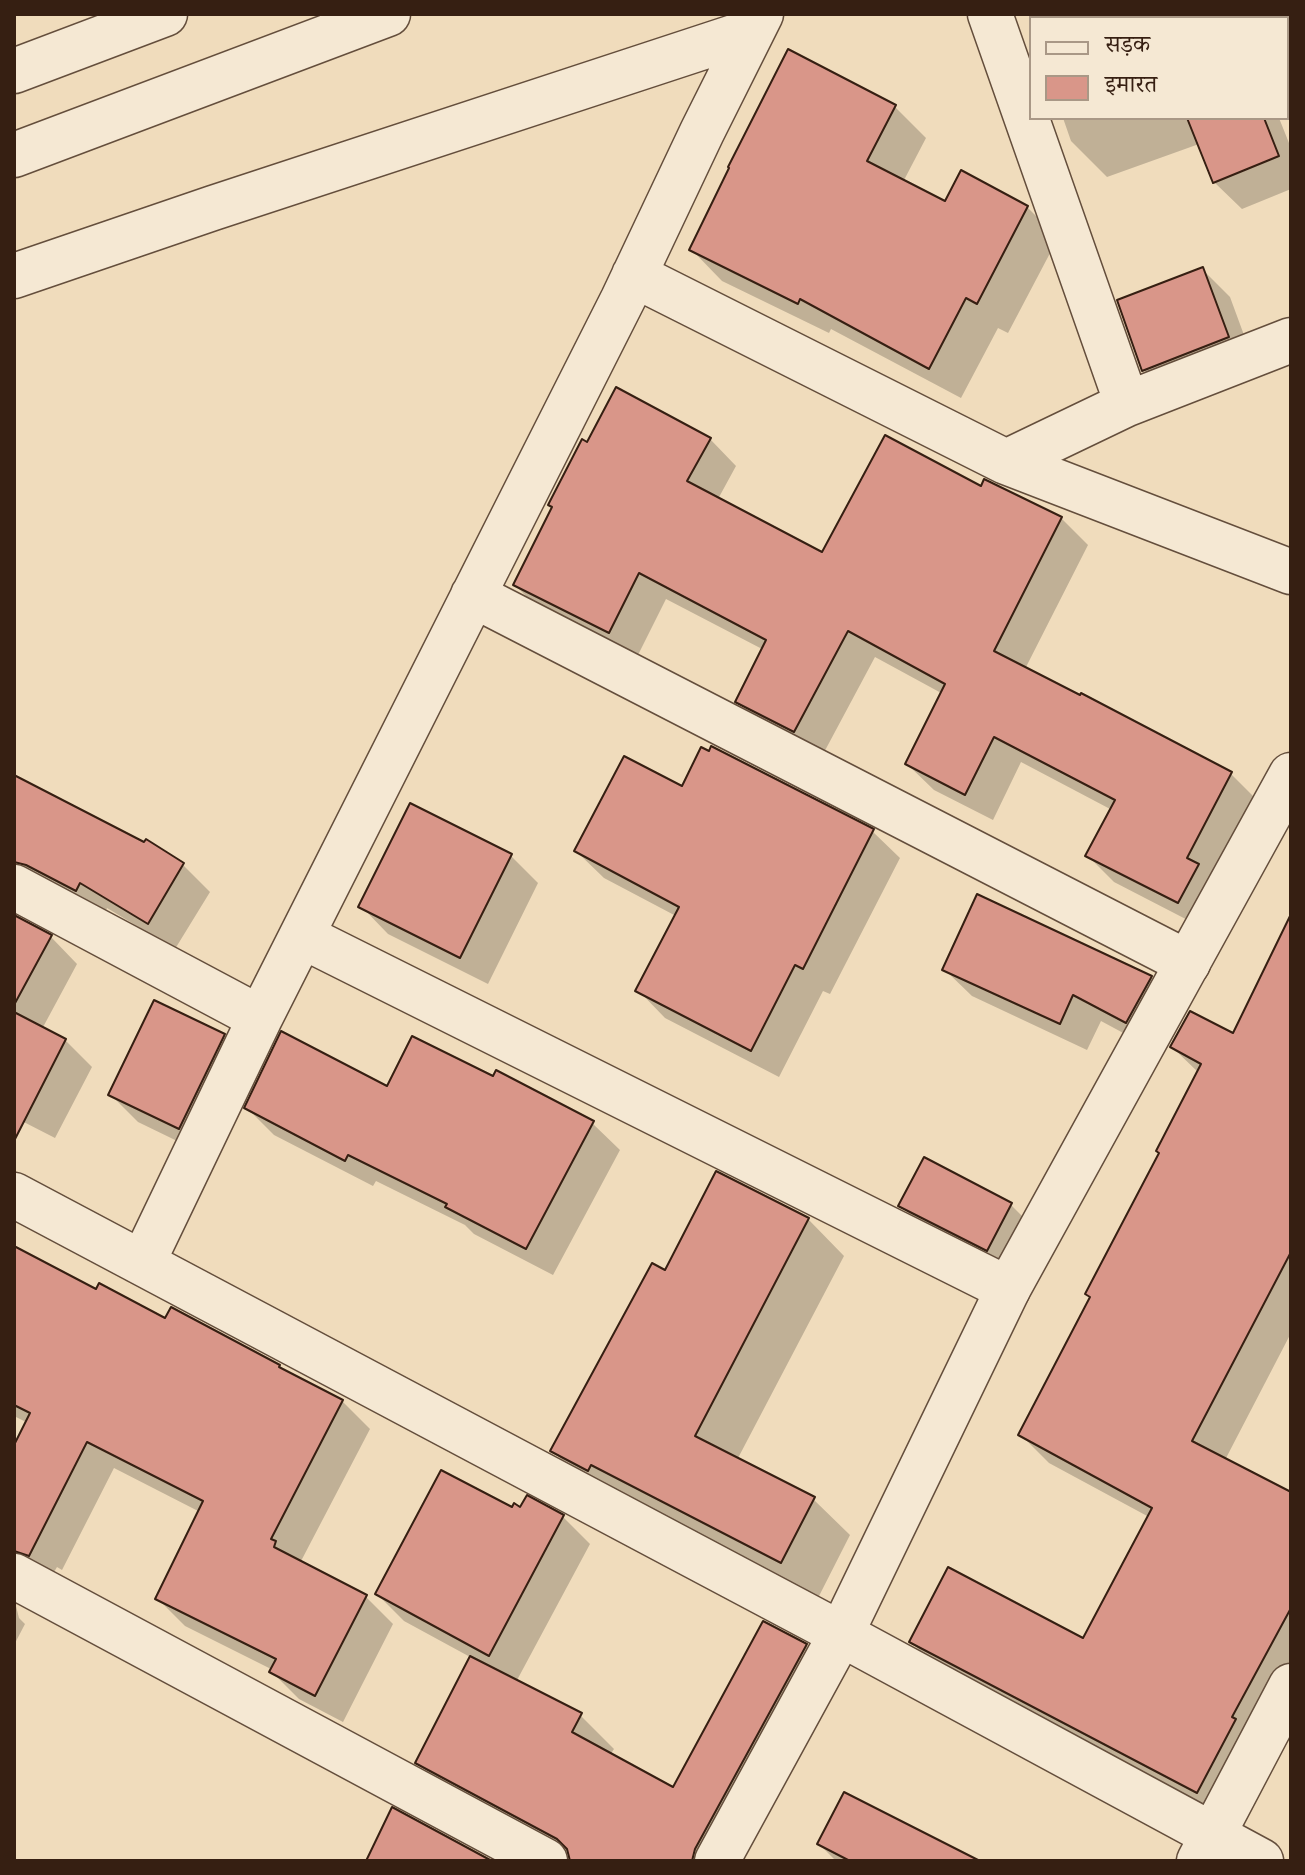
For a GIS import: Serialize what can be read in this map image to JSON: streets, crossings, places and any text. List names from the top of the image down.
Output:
{
  "legend": ["सड़क", "इमारत"]
}
